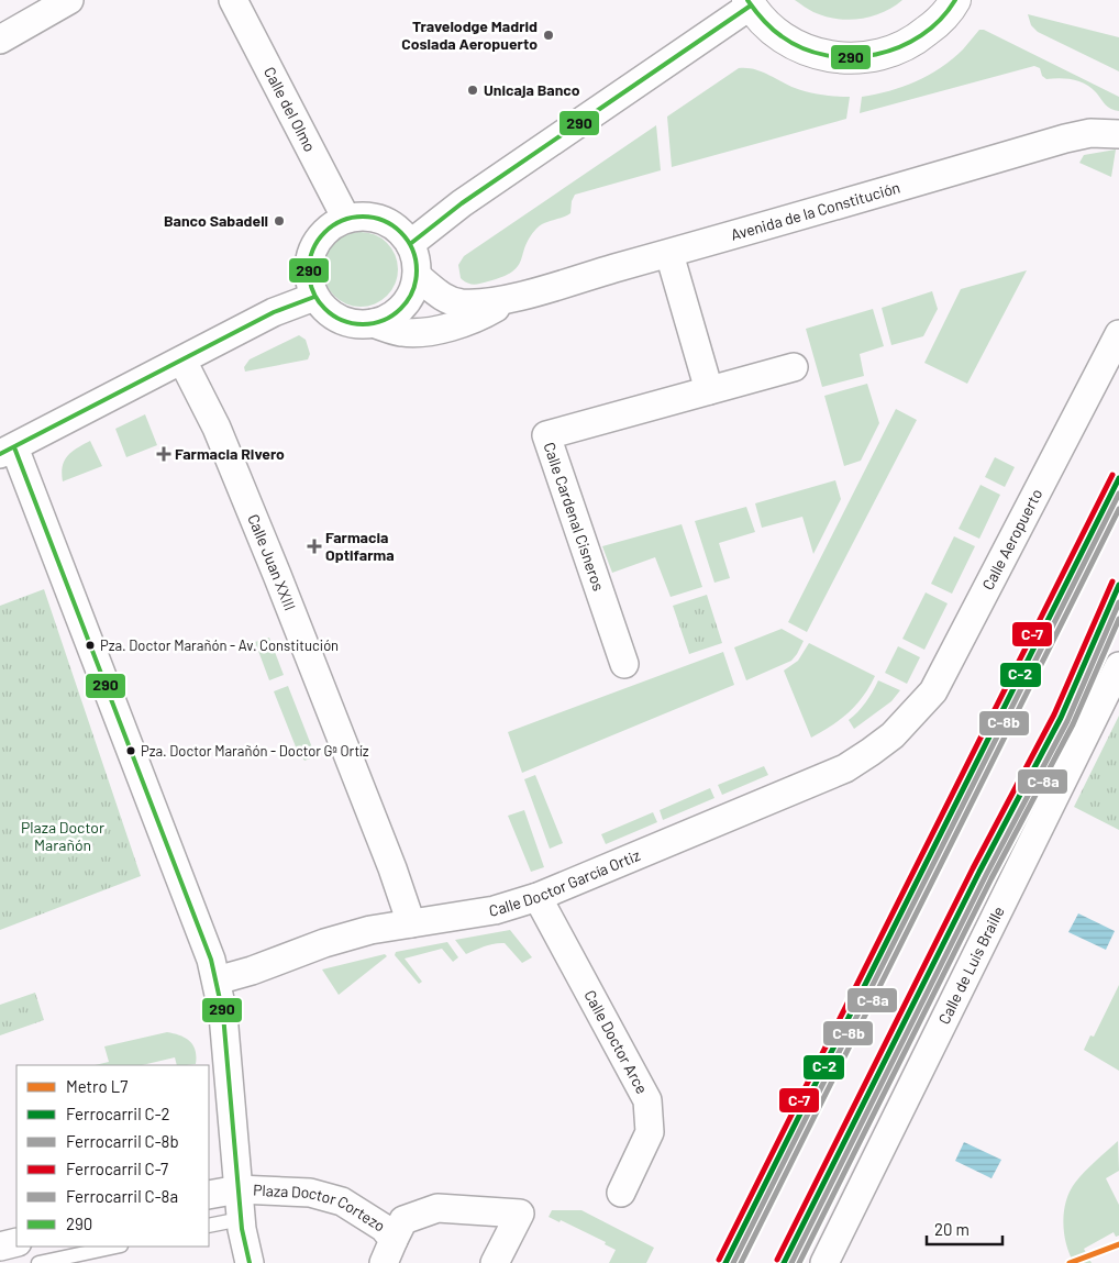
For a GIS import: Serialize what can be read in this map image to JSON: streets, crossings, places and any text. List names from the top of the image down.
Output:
{
  "streets": {
    "street": [
      "Calle del Olmo",
      "Avenida de la Constitución",
      "Calle Cardenal Cisneros",
      "Calle Aeropuerto",
      "Calle Juan XXIII",
      "Calle Doctor García Ortiz",
      "Calle de Luis Braille",
      "Calle Doctor Arce",
      "Plaza Doctor Cortezo"
    ]
  },
  "crossings": [
    ["Calle del Olmo", "Avenida de la Constitución"],
    ["Calle Aeropuerto", "Calle Doctor García Ortiz"],
    ["Calle Juan XXIII", "Calle Doctor García Ortiz"],
    ["Calle Doctor García Ortiz", "Calle Doctor Arce"]
  ],
  "parks": ["Plaza Doctor Marañón"],
  "places": {
    "other": [
      "Travelodge Madrid Coslada Aeropuerto",
      "Unicaja Banco",
      "Banco Sabadell",
      "Pza. Doctor Marañón - Av. Constitución",
      "Pza. Doctor Marañón - Doctor Gª Ortíz"
    ],
    "health": ["Farmacia Rivero", "Farmacia Optifarma"]
  },
  "lines": [
    "transit line 290",
    "rail line C-7",
    "rail line C-2",
    "rail line C-8b",
    "rail line C-8a",
    "metro line L7"
  ],
  "legend": [
    "Metro L7",
    "Ferrocarril C-2",
    "Ferrocarril C-8b",
    "Ferrocarril C-7",
    "Ferrocarril C-8a",
    "290"
  ],
  "scale_bar": "20 m"
}
